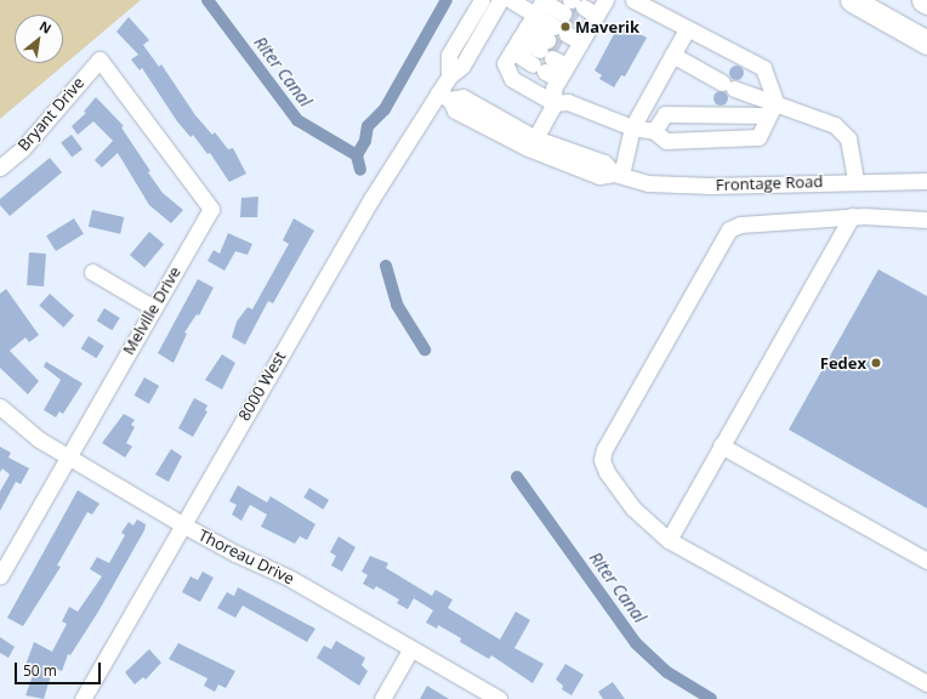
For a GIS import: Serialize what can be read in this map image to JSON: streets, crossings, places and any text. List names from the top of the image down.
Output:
{
  "streets": {
    "street": [
      "Bryant Drive",
      "Frontage Road",
      "Melville Drive",
      "8000 West",
      "Thoreau Drive"
    ]
  },
  "crossings": [
    ["Bryant Drive", "Melville Drive"],
    ["Frontage Road", "8000 West"],
    ["Melville Drive", "Thoreau Drive"],
    ["8000 West", "Thoreau Drive"]
  ],
  "water": ["Riter Canal"],
  "places": ["Maverik", "Fedex"],
  "scale_bar": "50 m",
  "north": "top right"
}
